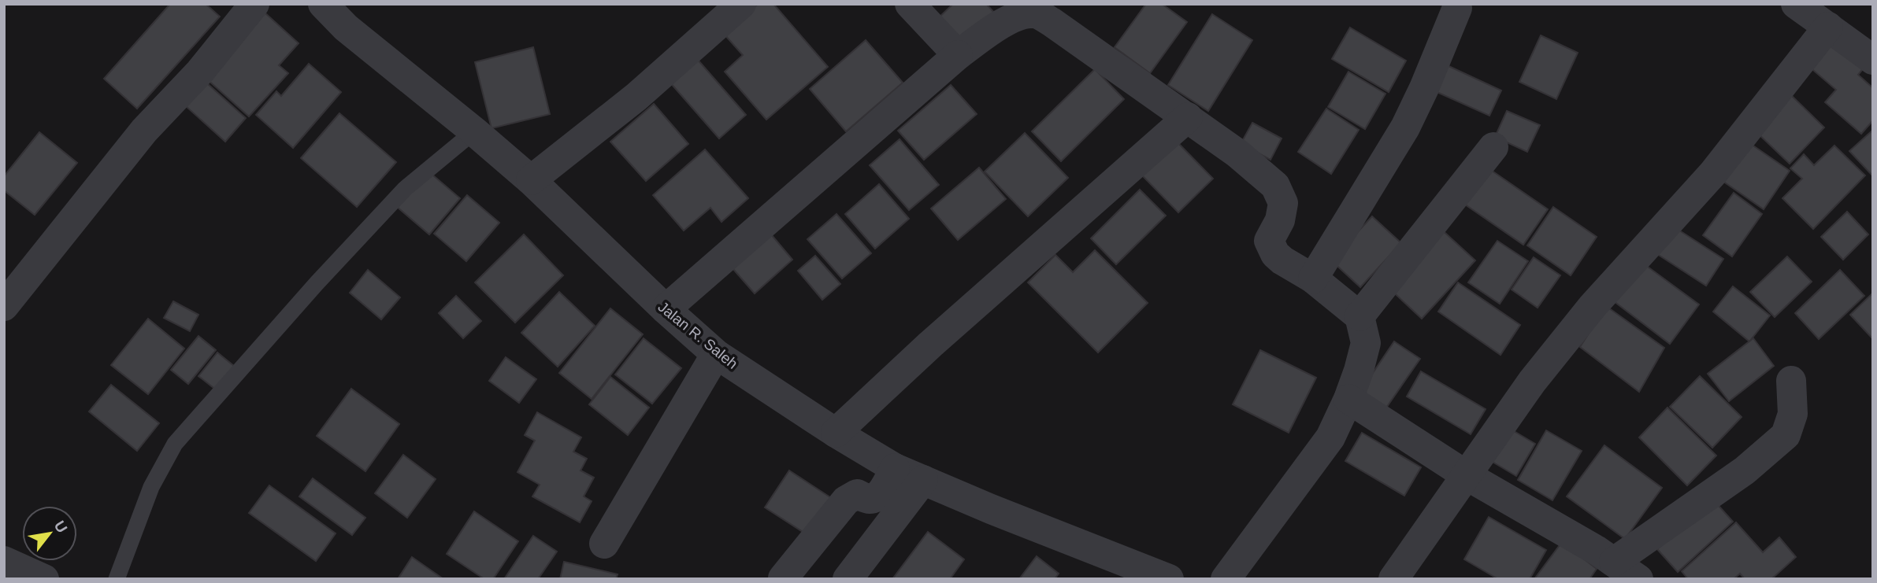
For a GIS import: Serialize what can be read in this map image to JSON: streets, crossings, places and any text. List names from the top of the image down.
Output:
{
  "streets": {
    "street": ["Jalan R. Saleh"]
  },
  "north": "top right"
}
